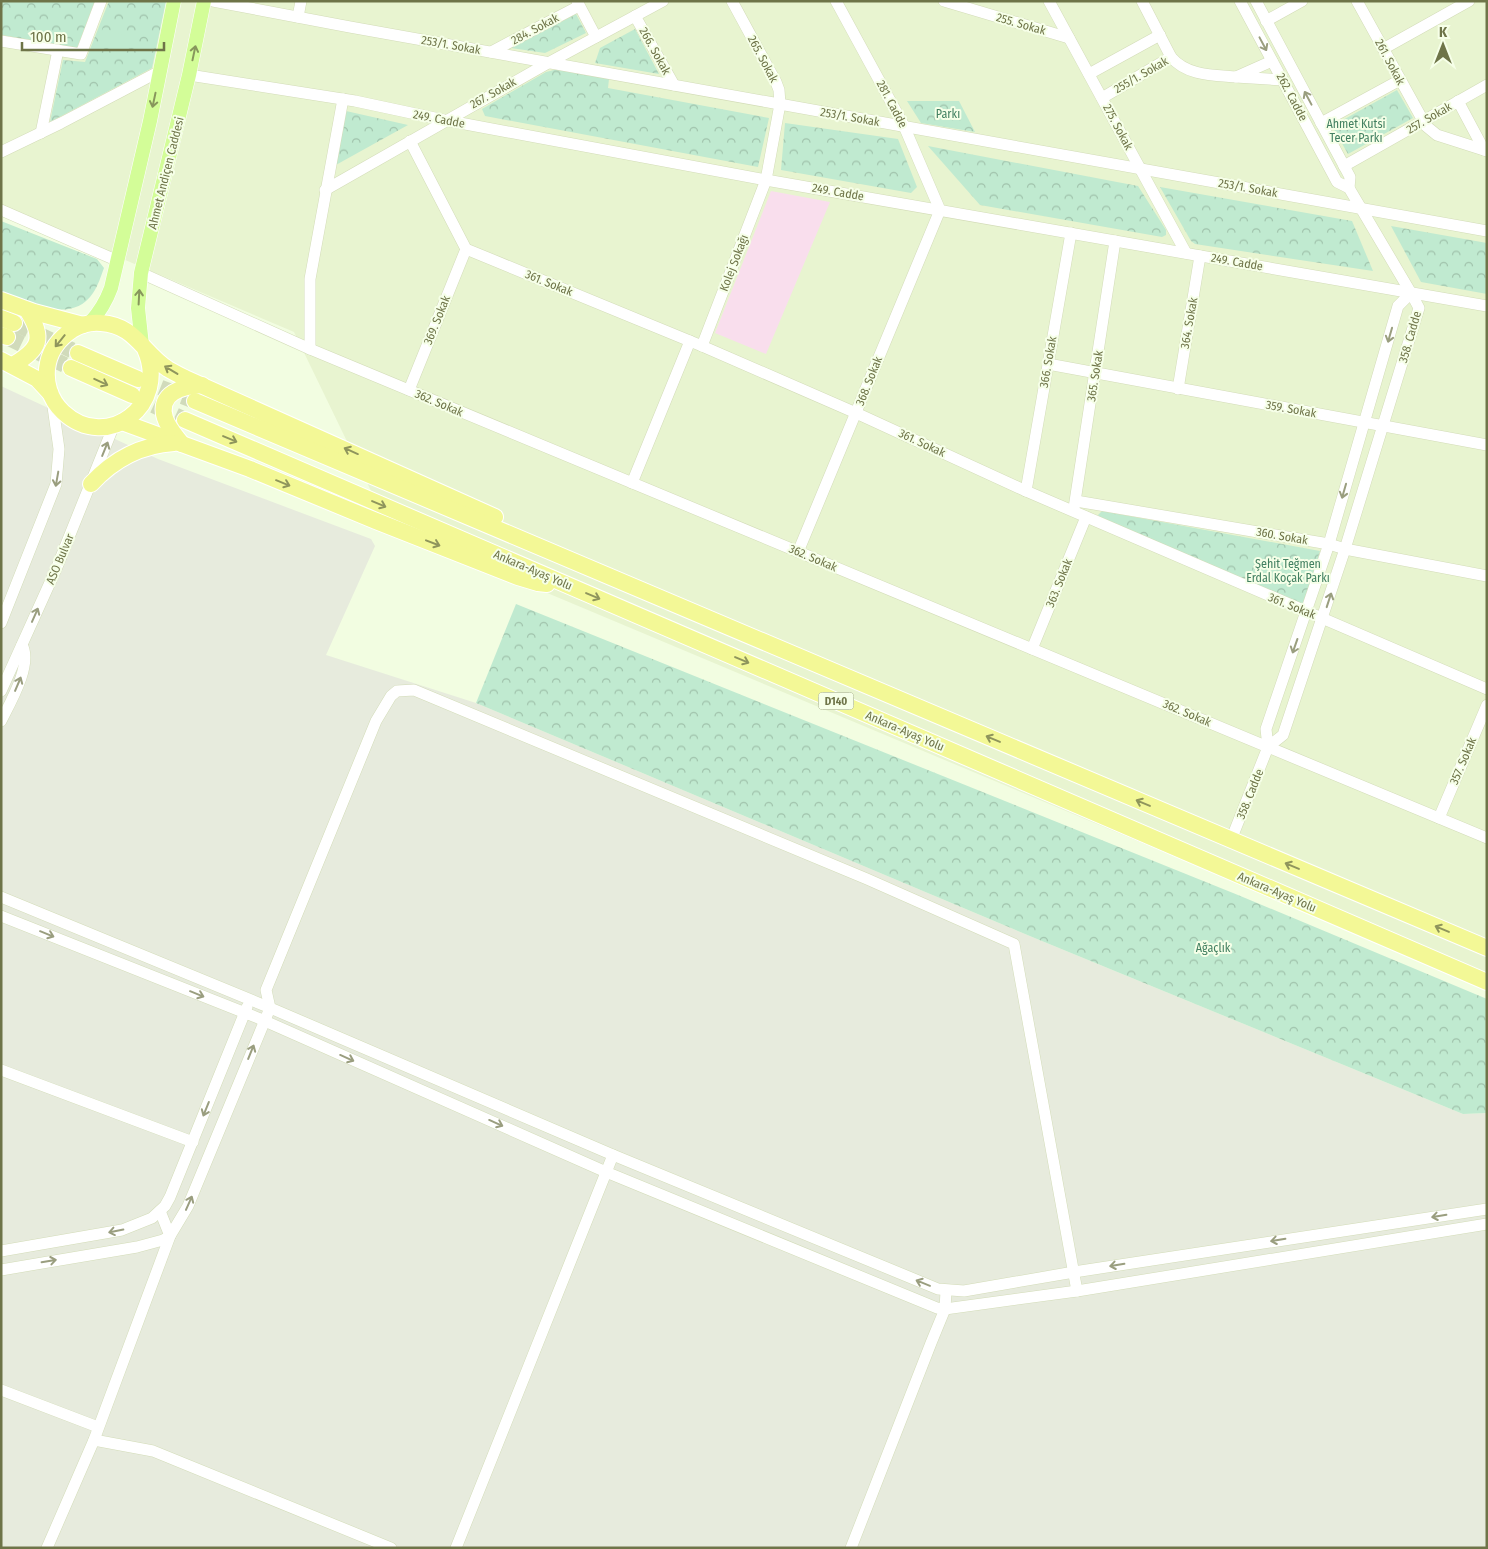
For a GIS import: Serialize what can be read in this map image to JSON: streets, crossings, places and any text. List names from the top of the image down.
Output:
{
  "streets": {
    "highway": ["Ankara-Ayaş Yolu", "D140"],
    "main road": ["Ahmet Andiçen Caddesi"],
    "street": [
      "255. Sokak",
      "284. Sokak",
      "253/1. Sokak",
      "266. Sokak",
      "265. Sokak",
      "261. Sokak",
      "255/1. Sokak",
      "267. Sokak",
      "262. Cadde",
      "281. Cadde",
      "257. Sokak",
      "249. Cadde",
      "275. Sokak",
      "Kolej Sokağı",
      "361. Sokak",
      "369. Sokak",
      "364. Sokak",
      "358. Cadde",
      "366. Sokak",
      "365. Sokak",
      "368. Sokak",
      "362. Sokak",
      "359. Sokak",
      "360. Sokak",
      "ASO Bulvar",
      "363. Sokak",
      "357. Sokak"
    ]
  },
  "crossings": [
    ["255. Sokak", "275. Sokak"],
    ["284. Sokak", "253/1. Sokak"],
    ["284. Sokak", "267. Sokak"],
    ["253/1. Sokak", "266. Sokak"],
    ["253/1. Sokak", "265. Sokak"],
    ["253/1. Sokak", "267. Sokak"],
    ["253/1. Sokak", "262. Cadde"],
    ["253/1. Sokak", "281. Cadde"],
    ["253/1. Sokak", "275. Sokak"],
    ["266. Sokak", "267. Sokak"],
    ["265. Sokak", "249. Cadde"],
    ["265. Sokak", "Kolej Sokağı"],
    ["261. Sokak", "257. Sokak"],
    ["255/1. Sokak", "262. Cadde"],
    ["255/1. Sokak", "275. Sokak"],
    ["267. Sokak", "249. Cadde"],
    ["262. Cadde", "257. Sokak"],
    ["262. Cadde", "249. Cadde"],
    ["262. Cadde", "358. Cadde"],
    ["281. Cadde", "249. Cadde"],
    ["281. Cadde", "368. Sokak"],
    ["249. Cadde", "275. Sokak"],
    ["249. Cadde", "Ahmet Andiçen Caddesi"],
    ["249. Cadde", "Kolej Sokağı"],
    ["249. Cadde", "364. Sokak"],
    ["249. Cadde", "358. Cadde"],
    ["249. Cadde", "366. Sokak"],
    ["249. Cadde", "365. Sokak"],
    ["249. Cadde", "368. Sokak"],
    ["Ahmet Andiçen Caddesi", "362. Sokak"],
    ["Ahmet Andiçen Caddesi", "ASO Bulvar"],
    ["Kolej Sokağı", "361. Sokak"],
    ["361. Sokak", "369. Sokak"],
    ["361. Sokak", "358. Cadde"],
    ["361. Sokak", "366. Sokak"],
    ["361. Sokak", "365. Sokak"],
    ["361. Sokak", "368. Sokak"],
    ["361. Sokak", "360. Sokak"],
    ["361. Sokak", "363. Sokak"],
    ["369. Sokak", "362. Sokak"],
    ["364. Sokak", "359. Sokak"],
    ["358. Cadde", "362. Sokak"],
    ["358. Cadde", "359. Sokak"],
    ["358. Cadde", "360. Sokak"],
    ["358. Cadde", "Ankara-Ayaş Yolu"],
    ["366. Sokak", "359. Sokak"],
    ["365. Sokak", "359. Sokak"],
    ["365. Sokak", "360. Sokak"],
    ["368. Sokak", "362. Sokak"],
    ["362. Sokak", "363. Sokak"],
    ["362. Sokak", "357. Sokak"]
  ],
  "parks": [
    "Parkı",
    "Ahmet Kutsi Tecer Parkı",
    "Şehit Teğmen Erdal Koçak Parkı",
    "Ağaçlık"
  ],
  "scale_bar": "100 m",
  "north": "top"
}
